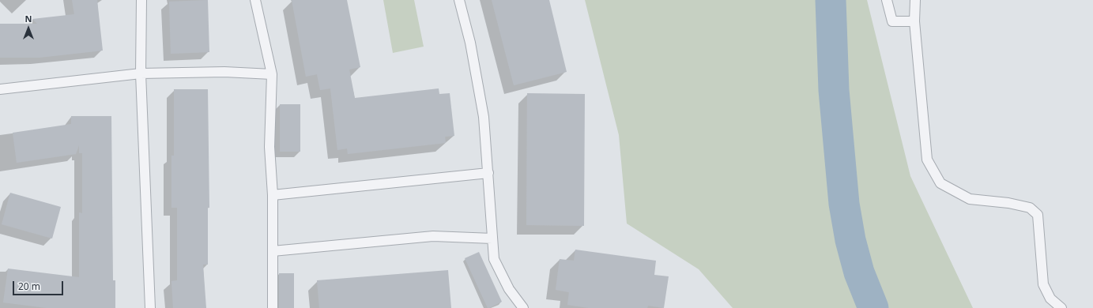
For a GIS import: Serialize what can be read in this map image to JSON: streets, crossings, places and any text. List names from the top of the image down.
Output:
{
  "scale_bar": "20 m",
  "north": "top"
}
